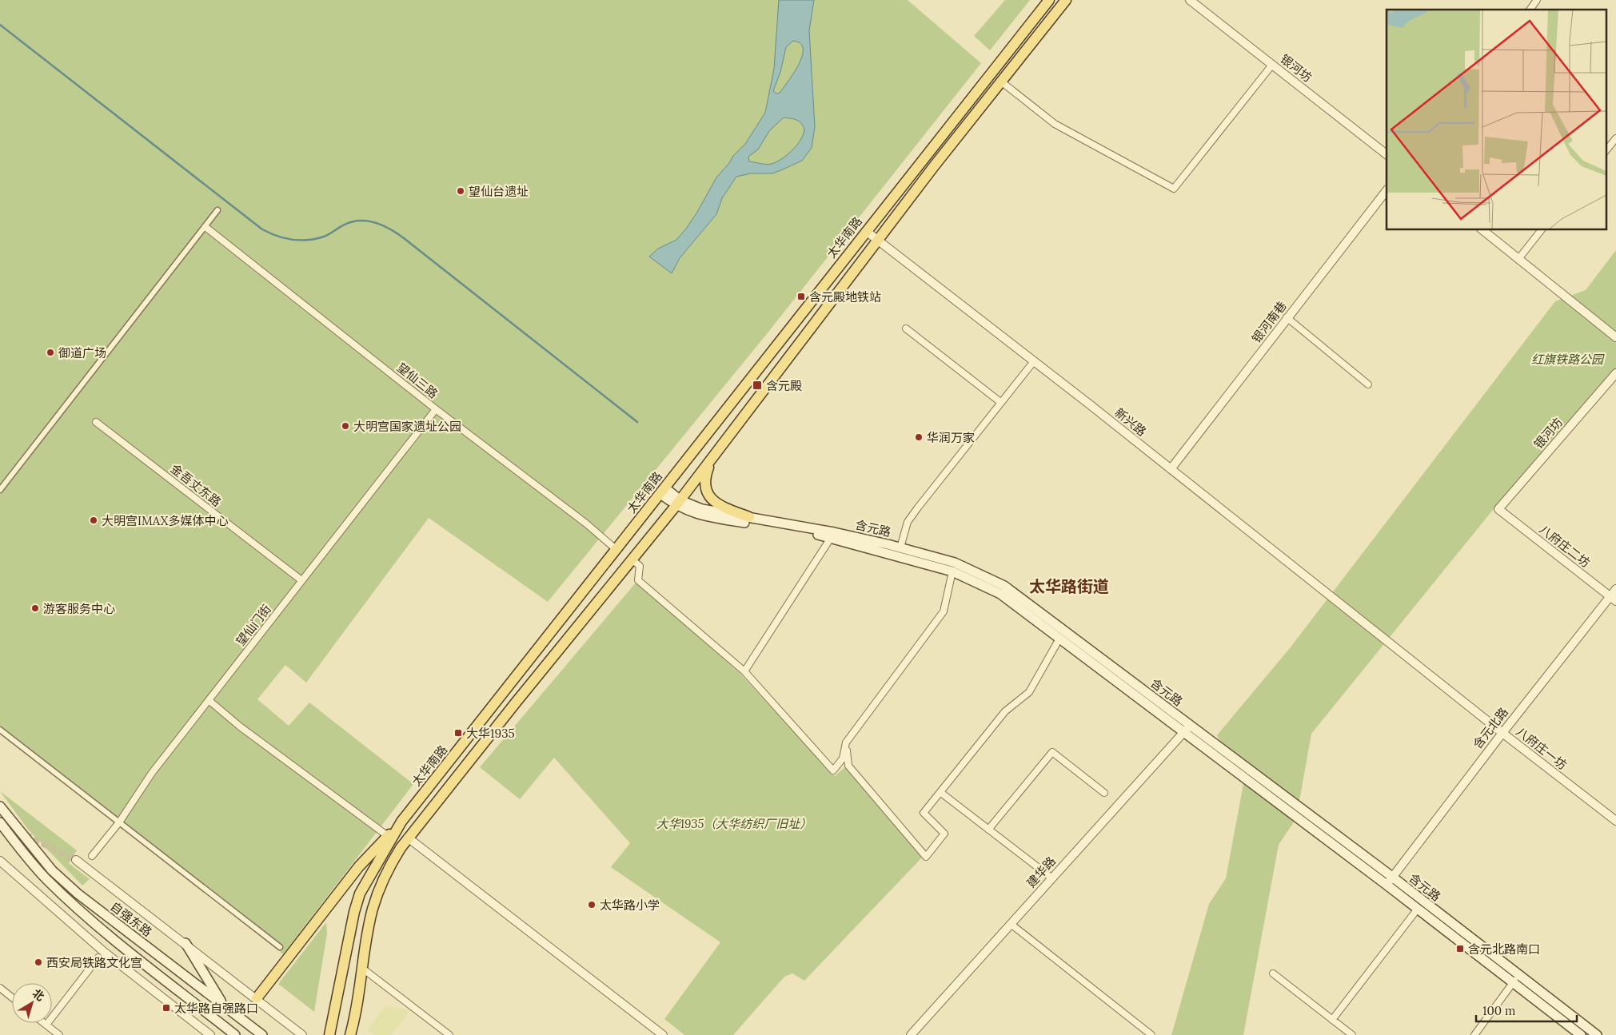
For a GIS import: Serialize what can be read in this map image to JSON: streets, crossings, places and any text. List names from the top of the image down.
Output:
{
  "streets": {
    "main road": ["太华南路", "含元路", "自强东路"],
    "street": [
      "银河坊",
      "银河南巷",
      "望仙三路",
      "新兴路",
      "金吾丈东路",
      "八府庄二坊",
      "望仙门街",
      "含元北路",
      "八府庄一坊",
      "建华路"
    ]
  },
  "crossings": [
    ["银河坊", "八府庄二坊"],
    ["太华南路", "望仙三路"],
    ["太华南路", "新兴路"],
    ["太华南路", "含元路"],
    ["银河南巷", "新兴路"],
    ["望仙三路", "望仙门街"],
    ["新兴路", "八府庄一坊"],
    ["金吾丈东路", "望仙门街"],
    ["含元路", "含元北路"],
    ["含元路", "建华路"],
    ["八府庄二坊", "含元北路"],
    ["含元北路", "八府庄一坊"]
  ],
  "districts": ["太华路街道"],
  "parks": ["红旗铁路公园", "大华1935（大华纺织厂旧址）"],
  "places": {
    "other": [
      "望仙台遗址",
      "御道广场",
      "大明宫国家遗址公园",
      "华润万家",
      "大明宫IMAX多媒体中心",
      "游客服务中心",
      "太华路小学",
      "西安局铁路文化宫"
    ],
    "transit": [
      "含元殿地铁站",
      "含元殿",
      "大华1935",
      "含元北路南口",
      "太华路自强路口"
    ]
  },
  "scale_bar": "100 m",
  "north": "top right"
}
